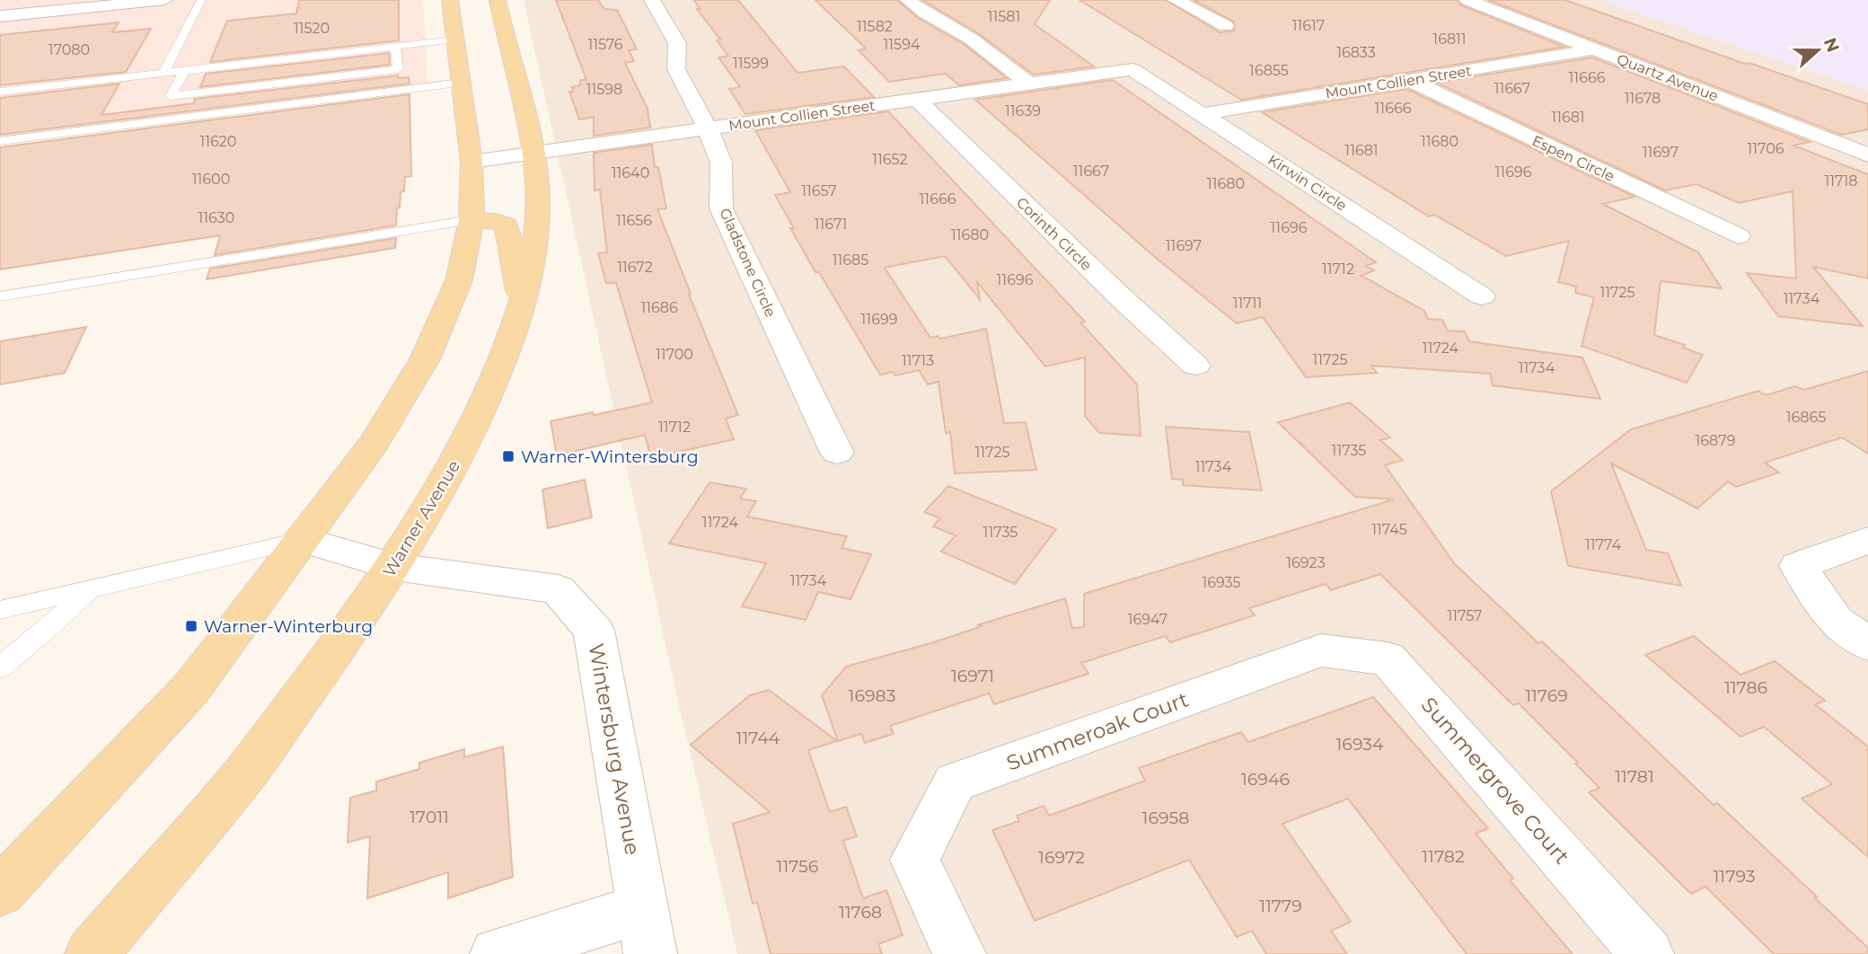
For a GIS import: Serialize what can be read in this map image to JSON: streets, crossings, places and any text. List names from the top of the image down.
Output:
{
  "streets": {
    "main road": ["Warner Avenue"],
    "street": [
      "Quartz Avenue",
      "Mount Collien Street",
      "Espen Circle",
      "Kirwin Circle",
      "Corinth Circle",
      "Gladstone Circle",
      "Summeroak Court",
      "Wintersburg Avenue",
      "Summergrove Court"
    ]
  },
  "crossings": [
    ["Quartz Avenue", "Mount Collien Street"],
    ["Mount Collien Street", "Espen Circle"],
    ["Mount Collien Street", "Kirwin Circle"],
    ["Mount Collien Street", "Corinth Circle"],
    ["Mount Collien Street", "Gladstone Circle"],
    ["Mount Collien Street", "Warner Avenue"],
    ["Warner Avenue", "Wintersburg Avenue"],
    ["Summeroak Court", "Summergrove Court"]
  ],
  "places": {
    "transit": ["Warner-Wintersburg", "Warner-Winterburg"]
  },
  "house_numbers": [
    "11581",
    "11617",
    "11582",
    "11520",
    "16811",
    "11576",
    "11594",
    "17080",
    "16833",
    "11599",
    "16855",
    "11666",
    "11667",
    "11598",
    "11678",
    "11666",
    "11639",
    "11681",
    "11620",
    "11680",
    "11706",
    "11681",
    "11697",
    "11652",
    "11667",
    "11696",
    "11640",
    "11600",
    "11718",
    "11680",
    "11657",
    "11666",
    "11630",
    "11656",
    "11671",
    "11696",
    "11680",
    "11697",
    "11685",
    "11672",
    "11712",
    "11696",
    "11725",
    "11734",
    "11711",
    "11686",
    "11699",
    "11724",
    "11700",
    "11725",
    "11713",
    "11734",
    "16865",
    "11712",
    "16879",
    "11735",
    "11725",
    "11734",
    "11724",
    "11745",
    "11735",
    "11774",
    "16923",
    "11734",
    "16935",
    "11757",
    "16947",
    "16971",
    "11786",
    "16983",
    "11769",
    "11744",
    "16934",
    "11781",
    "16946",
    "17011",
    "16958",
    "11782",
    "16972",
    "11756",
    "11793",
    "11779",
    "11768"
  ],
  "north": "right"
}
